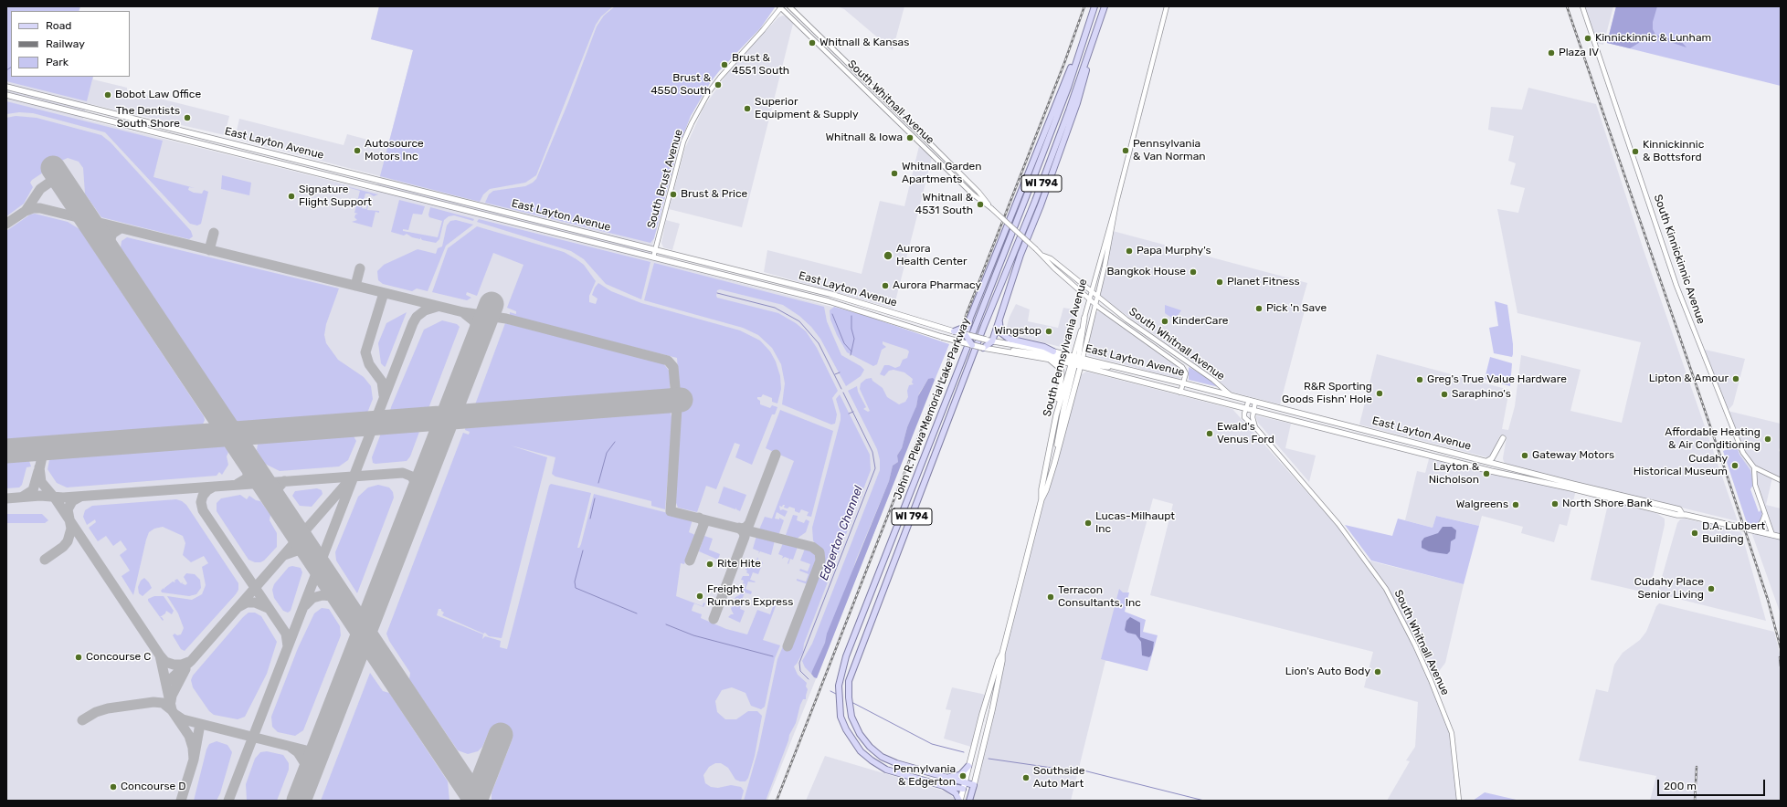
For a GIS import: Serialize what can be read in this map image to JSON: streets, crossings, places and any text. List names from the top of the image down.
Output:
{
  "streets": {
    "main road": [
      "East Layton Avenue",
      "WI 794",
      "South Pennsylvania Avenue",
      "John R. Plewa Memorial Lake Parkway"
    ],
    "street": ["South Whitnall Avenue", "South Brust Avenue", "South Kinnickinnic Avenue"]
  },
  "crossings": [
    ["South Whitnall Avenue", "East Layton Avenue"],
    ["South Whitnall Avenue", "South Brust Avenue"],
    ["South Whitnall Avenue", "South Pennsylvania Avenue"],
    ["East Layton Avenue", "South Brust Avenue"],
    ["East Layton Avenue", "South Pennsylvania Avenue"],
    ["South Pennsylvania Avenue", "John R. Plewa Memorial Lake Parkway"]
  ],
  "water": ["Edgerton Channel"],
  "places": [
    "Kinnickinnic & Lunham",
    "Whitnall & Kansas",
    "Plaza IV",
    "Brust & 4551 South",
    "Brust & 4550 South",
    "Bobot Law Office",
    "Superior Equipment & Supply",
    "The Dentists South Shore",
    "Whitnall & Iowa",
    "Autosource Motors Inc",
    "Pennsylvania & Van Norman",
    "Kinnickinnic & Bottsford",
    "Whitnall Garden Apartments",
    "Brust & Price",
    "Signature Flight Support",
    "Whitnall & 4531 South",
    "Papa Murphy's",
    "Aurora Health Center",
    "Bangkok House",
    "Planet Fitness",
    "Aurora Pharmacy",
    "Pick 'n Save",
    "KinderCare",
    "Wingstop",
    "Lipton & Amour",
    "Greg's True Value Hardware",
    "R&R Sporting Goods Fishn' Hole",
    "Saraphino's",
    "Ewald's Venus Ford",
    "Affordable Heating & Air Conditioning",
    "Gateway Motors",
    "Cudahy Historical Museum",
    "Layton & Nicholson",
    "North Shore Bank",
    "Walgreens",
    "Lucas-Milhaupt Inc",
    "D.A. Lubbert Building",
    "Rite Hite",
    "Cudahy Place Senior Living",
    "Freight Runners Express",
    "Terracon Consultants, Inc",
    "Concourse C",
    "Lion's Auto Body",
    "Pennylvania & Edgerton",
    "Southside Auto Mart",
    "Concourse D"
  ],
  "legend": ["Road", "Railway", "Park"],
  "scale_bar": "200 m"
}
